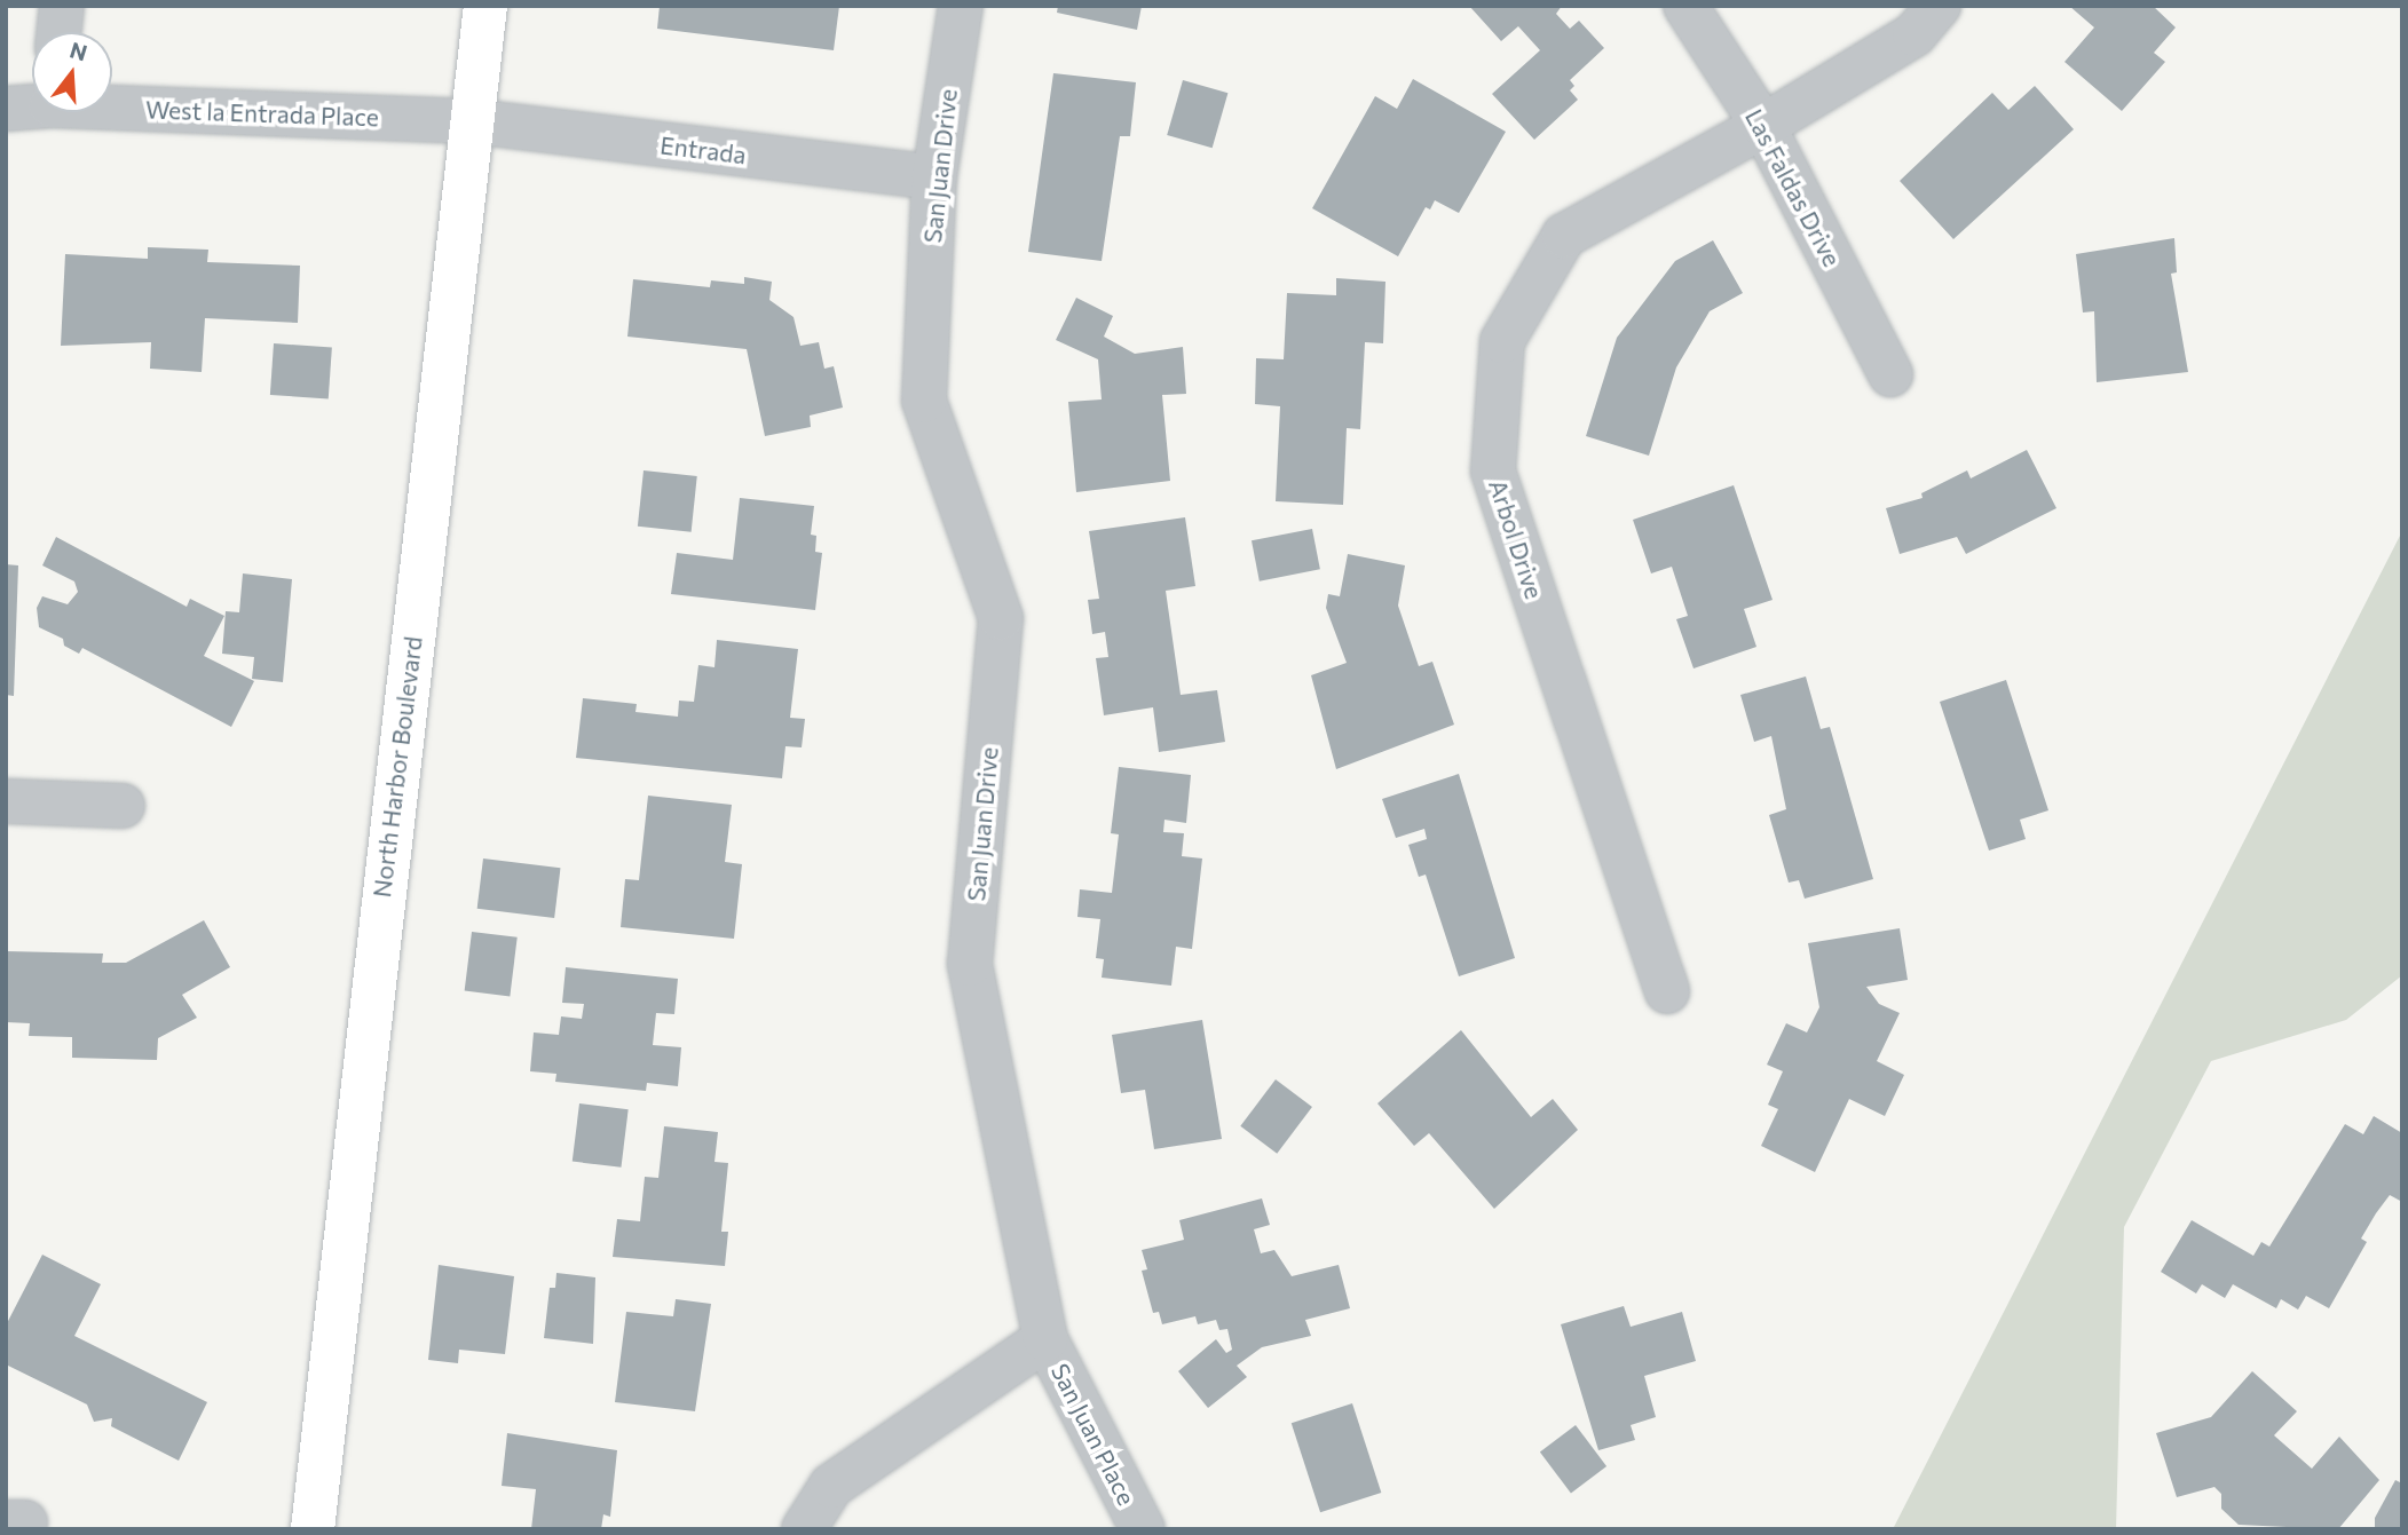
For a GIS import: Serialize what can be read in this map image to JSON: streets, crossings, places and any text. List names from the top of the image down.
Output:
{
  "streets": {
    "main road": ["North Harbor Boulevard"],
    "street": [
      "West la Entrada Place",
      "Entrada",
      "San Juan Drive",
      "Las Faldas Drive",
      "Arbol Drive",
      "San Juan Place"
    ]
  },
  "crossings": [
    ["West la Entrada Place", "Entrada"],
    ["West la Entrada Place", "North Harbor Boulevard"],
    ["Entrada", "San Juan Drive"],
    ["Entrada", "North Harbor Boulevard"],
    ["San Juan Drive", "San Juan Place"],
    ["Las Faldas Drive", "Arbol Drive"]
  ],
  "north": "top"
}
